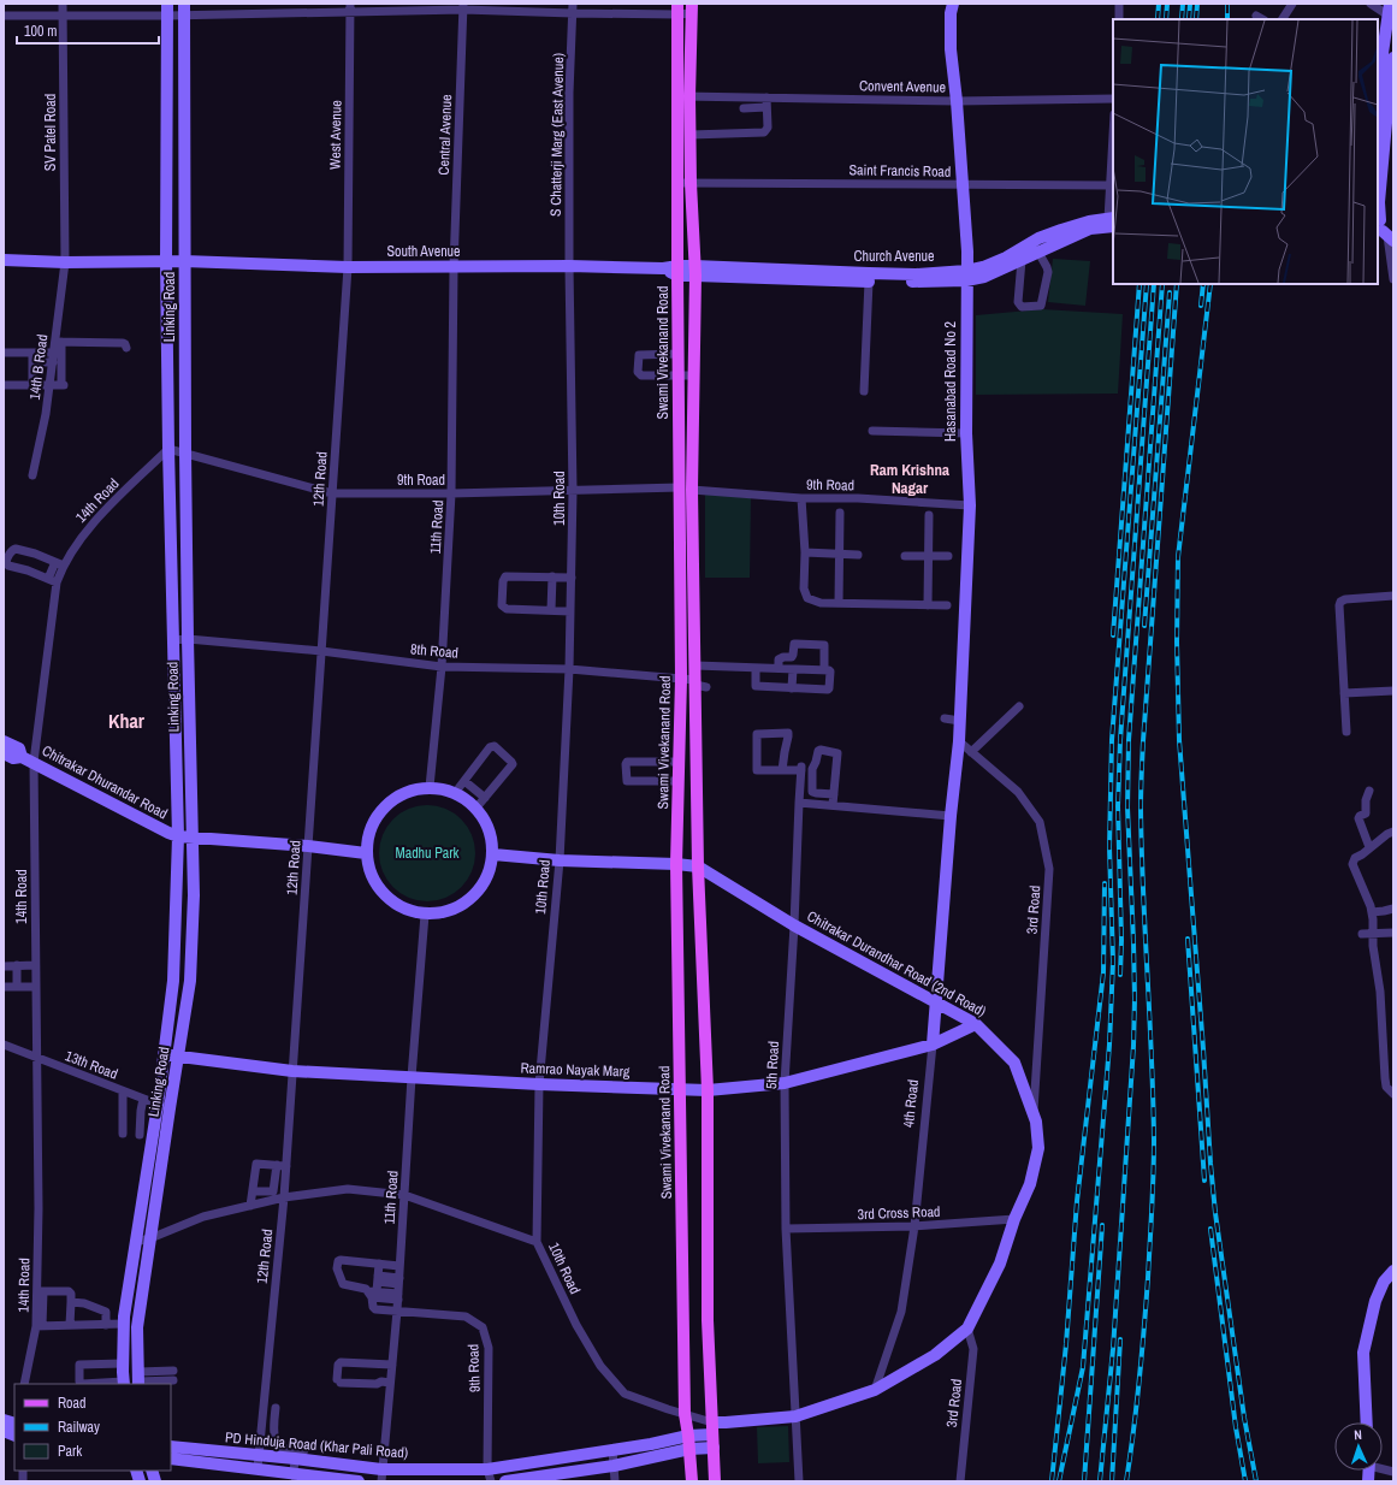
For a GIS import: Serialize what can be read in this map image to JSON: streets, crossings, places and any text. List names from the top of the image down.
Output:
{
  "streets": {
    "main road": ["Swami Vivekanand Road"],
    "street": [
      "Convent Avenue",
      "SV Patel Road",
      "West Avenue",
      "Central Avenue",
      "S Chatterji Marg (East Avenue)",
      "Saint Francis Road",
      "South Avenue",
      "Church Avenue",
      "Linking Road",
      "14th B Road",
      "Hasanabad Road No 2",
      "12th Road",
      "9th Road",
      "10th Road",
      "14th Road",
      "11th Road",
      "8th Road",
      "Chitrakar Dhurandar Road",
      "3rd Road",
      "Chitrakar Durandhar Road (2nd Road)",
      "13th Road",
      "5th Road",
      "Ramrao Nayak Marg",
      "4th Road",
      "3rd Cross Road",
      "PD Hinduja Road (Khar Pali Road)"
    ]
  },
  "crossings": [
    ["Convent Avenue", "Swami Vivekanand Road"],
    ["Convent Avenue", "Hasanabad Road No 2"],
    ["SV Patel Road", "South Avenue"],
    ["SV Patel Road", "14th B Road"],
    ["West Avenue", "South Avenue"],
    ["West Avenue", "12th Road"],
    ["Central Avenue", "South Avenue"],
    ["Central Avenue", "11th Road"],
    ["S Chatterji Marg (East Avenue)", "South Avenue"],
    ["S Chatterji Marg (East Avenue)", "10th Road"],
    ["Saint Francis Road", "Swami Vivekanand Road"],
    ["Saint Francis Road", "Hasanabad Road No 2"],
    ["South Avenue", "Church Avenue"],
    ["South Avenue", "Linking Road"],
    ["South Avenue", "Swami Vivekanand Road"],
    ["South Avenue", "14th B Road"],
    ["South Avenue", "12th Road"],
    ["South Avenue", "10th Road"],
    ["South Avenue", "11th Road"],
    ["Church Avenue", "Swami Vivekanand Road"],
    ["Church Avenue", "Hasanabad Road No 2"],
    ["Linking Road", "9th Road"],
    ["Linking Road", "14th Road"],
    ["Linking Road", "8th Road"],
    ["Linking Road", "Chitrakar Dhurandar Road"],
    ["Linking Road", "13th Road"],
    ["Linking Road", "Ramrao Nayak Marg"],
    ["Swami Vivekanand Road", "9th Road"],
    ["Swami Vivekanand Road", "10th Road"],
    ["Swami Vivekanand Road", "8th Road"],
    ["Swami Vivekanand Road", "Chitrakar Durandhar Road (2nd Road)"],
    ["Swami Vivekanand Road", "Ramrao Nayak Marg"],
    ["Swami Vivekanand Road", "PD Hinduja Road (Khar Pali Road)"],
    ["Hasanabad Road No 2", "9th Road"],
    ["Hasanabad Road No 2", "3rd Road"],
    ["Hasanabad Road No 2", "4th Road"],
    ["12th Road", "9th Road"],
    ["12th Road", "8th Road"],
    ["12th Road", "Ramrao Nayak Marg"],
    ["12th Road", "PD Hinduja Road (Khar Pali Road)"],
    ["9th Road", "10th Road"],
    ["9th Road", "14th Road"],
    ["9th Road", "11th Road"],
    ["9th Road", "PD Hinduja Road (Khar Pali Road)"],
    ["10th Road", "8th Road"],
    ["10th Road", "Chitrakar Durandhar Road (2nd Road)"],
    ["10th Road", "Ramrao Nayak Marg"],
    ["14th Road", "Chitrakar Dhurandar Road"],
    ["14th Road", "13th Road"],
    ["11th Road", "8th Road"],
    ["11th Road", "Chitrakar Durandhar Road (2nd Road)"],
    ["11th Road", "Ramrao Nayak Marg"],
    ["11th Road", "PD Hinduja Road (Khar Pali Road)"],
    ["3rd Road", "Chitrakar Durandhar Road (2nd Road)"],
    ["Chitrakar Durandhar Road (2nd Road)", "5th Road"],
    ["Chitrakar Durandhar Road (2nd Road)", "Ramrao Nayak Marg"],
    ["Chitrakar Durandhar Road (2nd Road)", "4th Road"],
    ["Chitrakar Durandhar Road (2nd Road)", "3rd Cross Road"],
    ["Chitrakar Durandhar Road (2nd Road)", "PD Hinduja Road (Khar Pali Road)"],
    ["5th Road", "Ramrao Nayak Marg"],
    ["5th Road", "3rd Cross Road"],
    ["Ramrao Nayak Marg", "4th Road"],
    ["4th Road", "3rd Cross Road"]
  ],
  "districts": ["Ram Krishna Nagar", "Khar"],
  "parks": ["Madhu Park"],
  "legend": ["Road", "Railway", "Park"],
  "scale_bar": "100 m",
  "north": "top"
}
